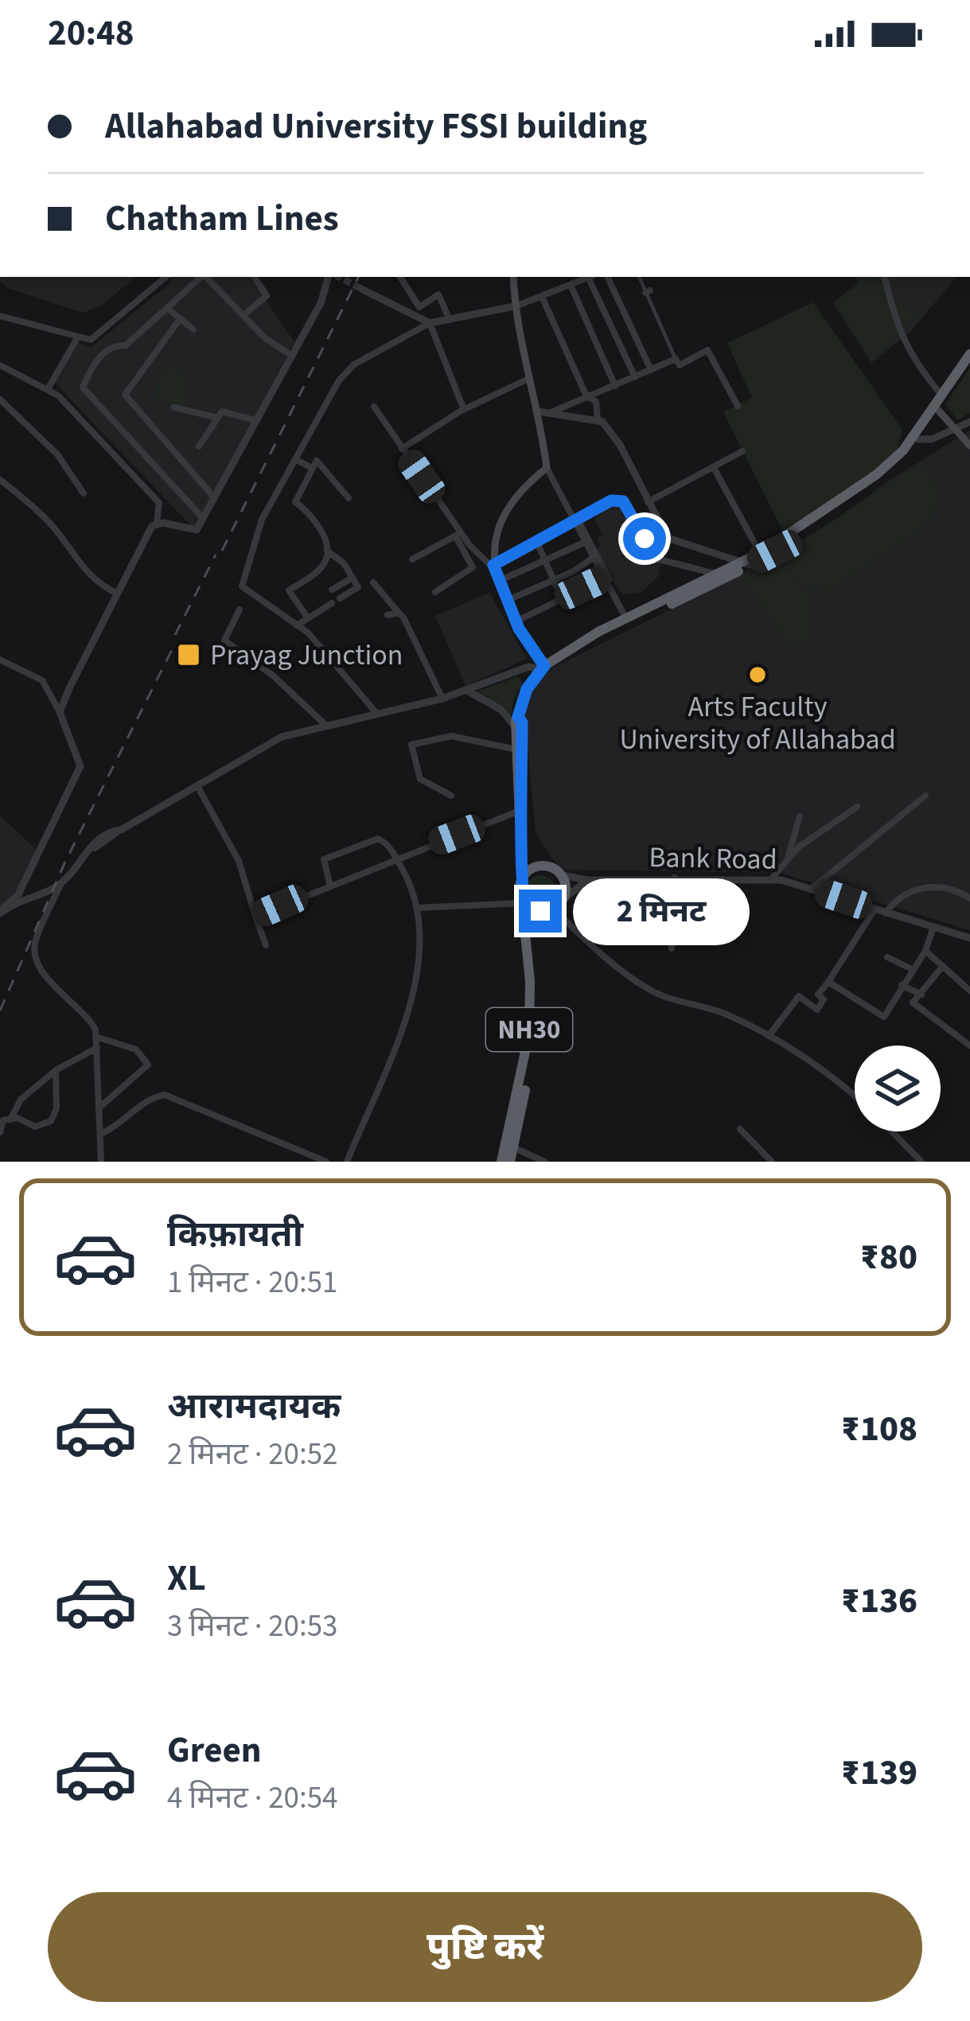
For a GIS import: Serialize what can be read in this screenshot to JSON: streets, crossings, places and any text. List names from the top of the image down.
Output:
{
  "streets": {
    "highway": ["NH30"],
    "street": ["Bank Road"]
  },
  "crossings": [
    ["Bank Road", "NH30"]
  ],
  "places": {
    "transit": ["Prayag Junction"],
    "other": ["Arts Faculty University of Allahabad"]
  },
  "page": {
    "status": "20:48",
    "banner": ["Allahabad University FSSI building", "Chatham Lines"],
    "bubble": "2 मिनट",
    "list": [
      {
        "name": "किफ़ायती",
        "note": "1 मिनट · 20:51",
        "value": "₹80"
      },
      {
        "name": "आरामदायक",
        "note": "2 मिनट · 20:52",
        "value": "₹108"
      },
      {
        "name": "XL",
        "note": "3 मिनट · 20:53",
        "value": "₹136"
      },
      {
        "name": "Green",
        "note": "4 मिनट · 20:54",
        "value": "₹139"
      }
    ],
    "buttons": "पुष्टि करें"
  }
}
